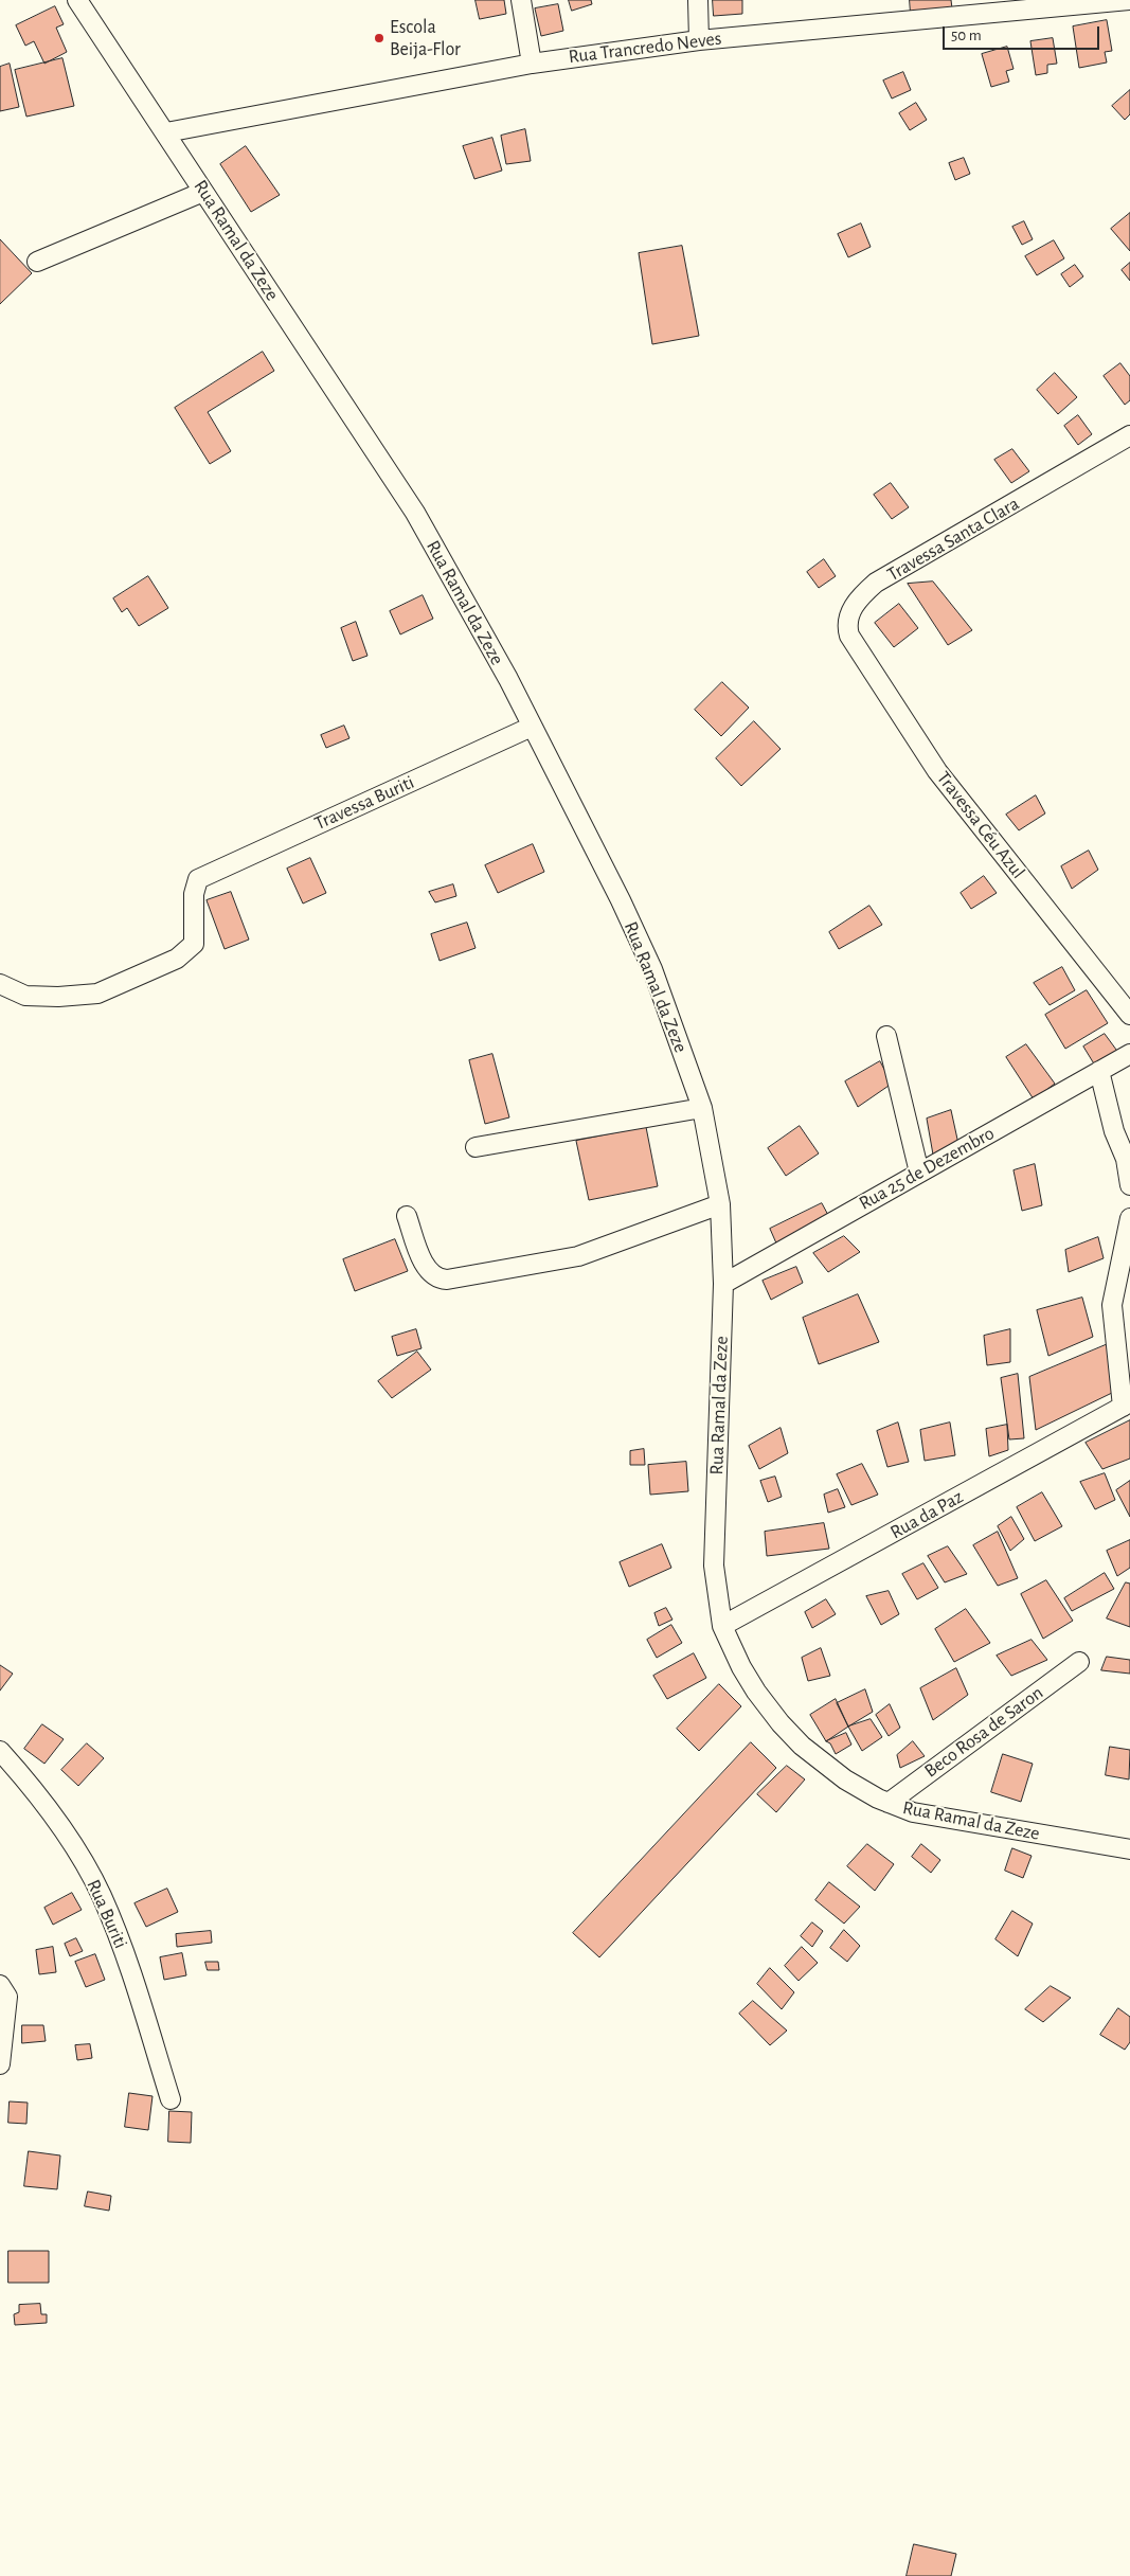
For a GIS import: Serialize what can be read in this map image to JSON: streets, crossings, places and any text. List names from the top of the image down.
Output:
{
  "streets": {
    "street": [
      "Rua Trancredo Neves",
      "Rua Ramal da Zeze",
      "Travessa Santa Clara",
      "Travessa Buriti",
      "Travessa Céu Azul",
      "Rua 25 de Dezembro",
      "Rua da Paz",
      "Beco Rosa de Saron",
      "Rua Buriti"
    ]
  },
  "crossings": [
    ["Rua Trancredo Neves", "Rua Ramal da Zeze"],
    ["Rua Ramal da Zeze", "Travessa Buriti"],
    ["Rua Ramal da Zeze", "Rua 25 de Dezembro"],
    ["Rua Ramal da Zeze", "Rua da Paz"],
    ["Rua Ramal da Zeze", "Beco Rosa de Saron"],
    ["Travessa Santa Clara", "Travessa Céu Azul"]
  ],
  "places": ["Escola Beija-Flor"],
  "scale_bar": "50 m"
}
